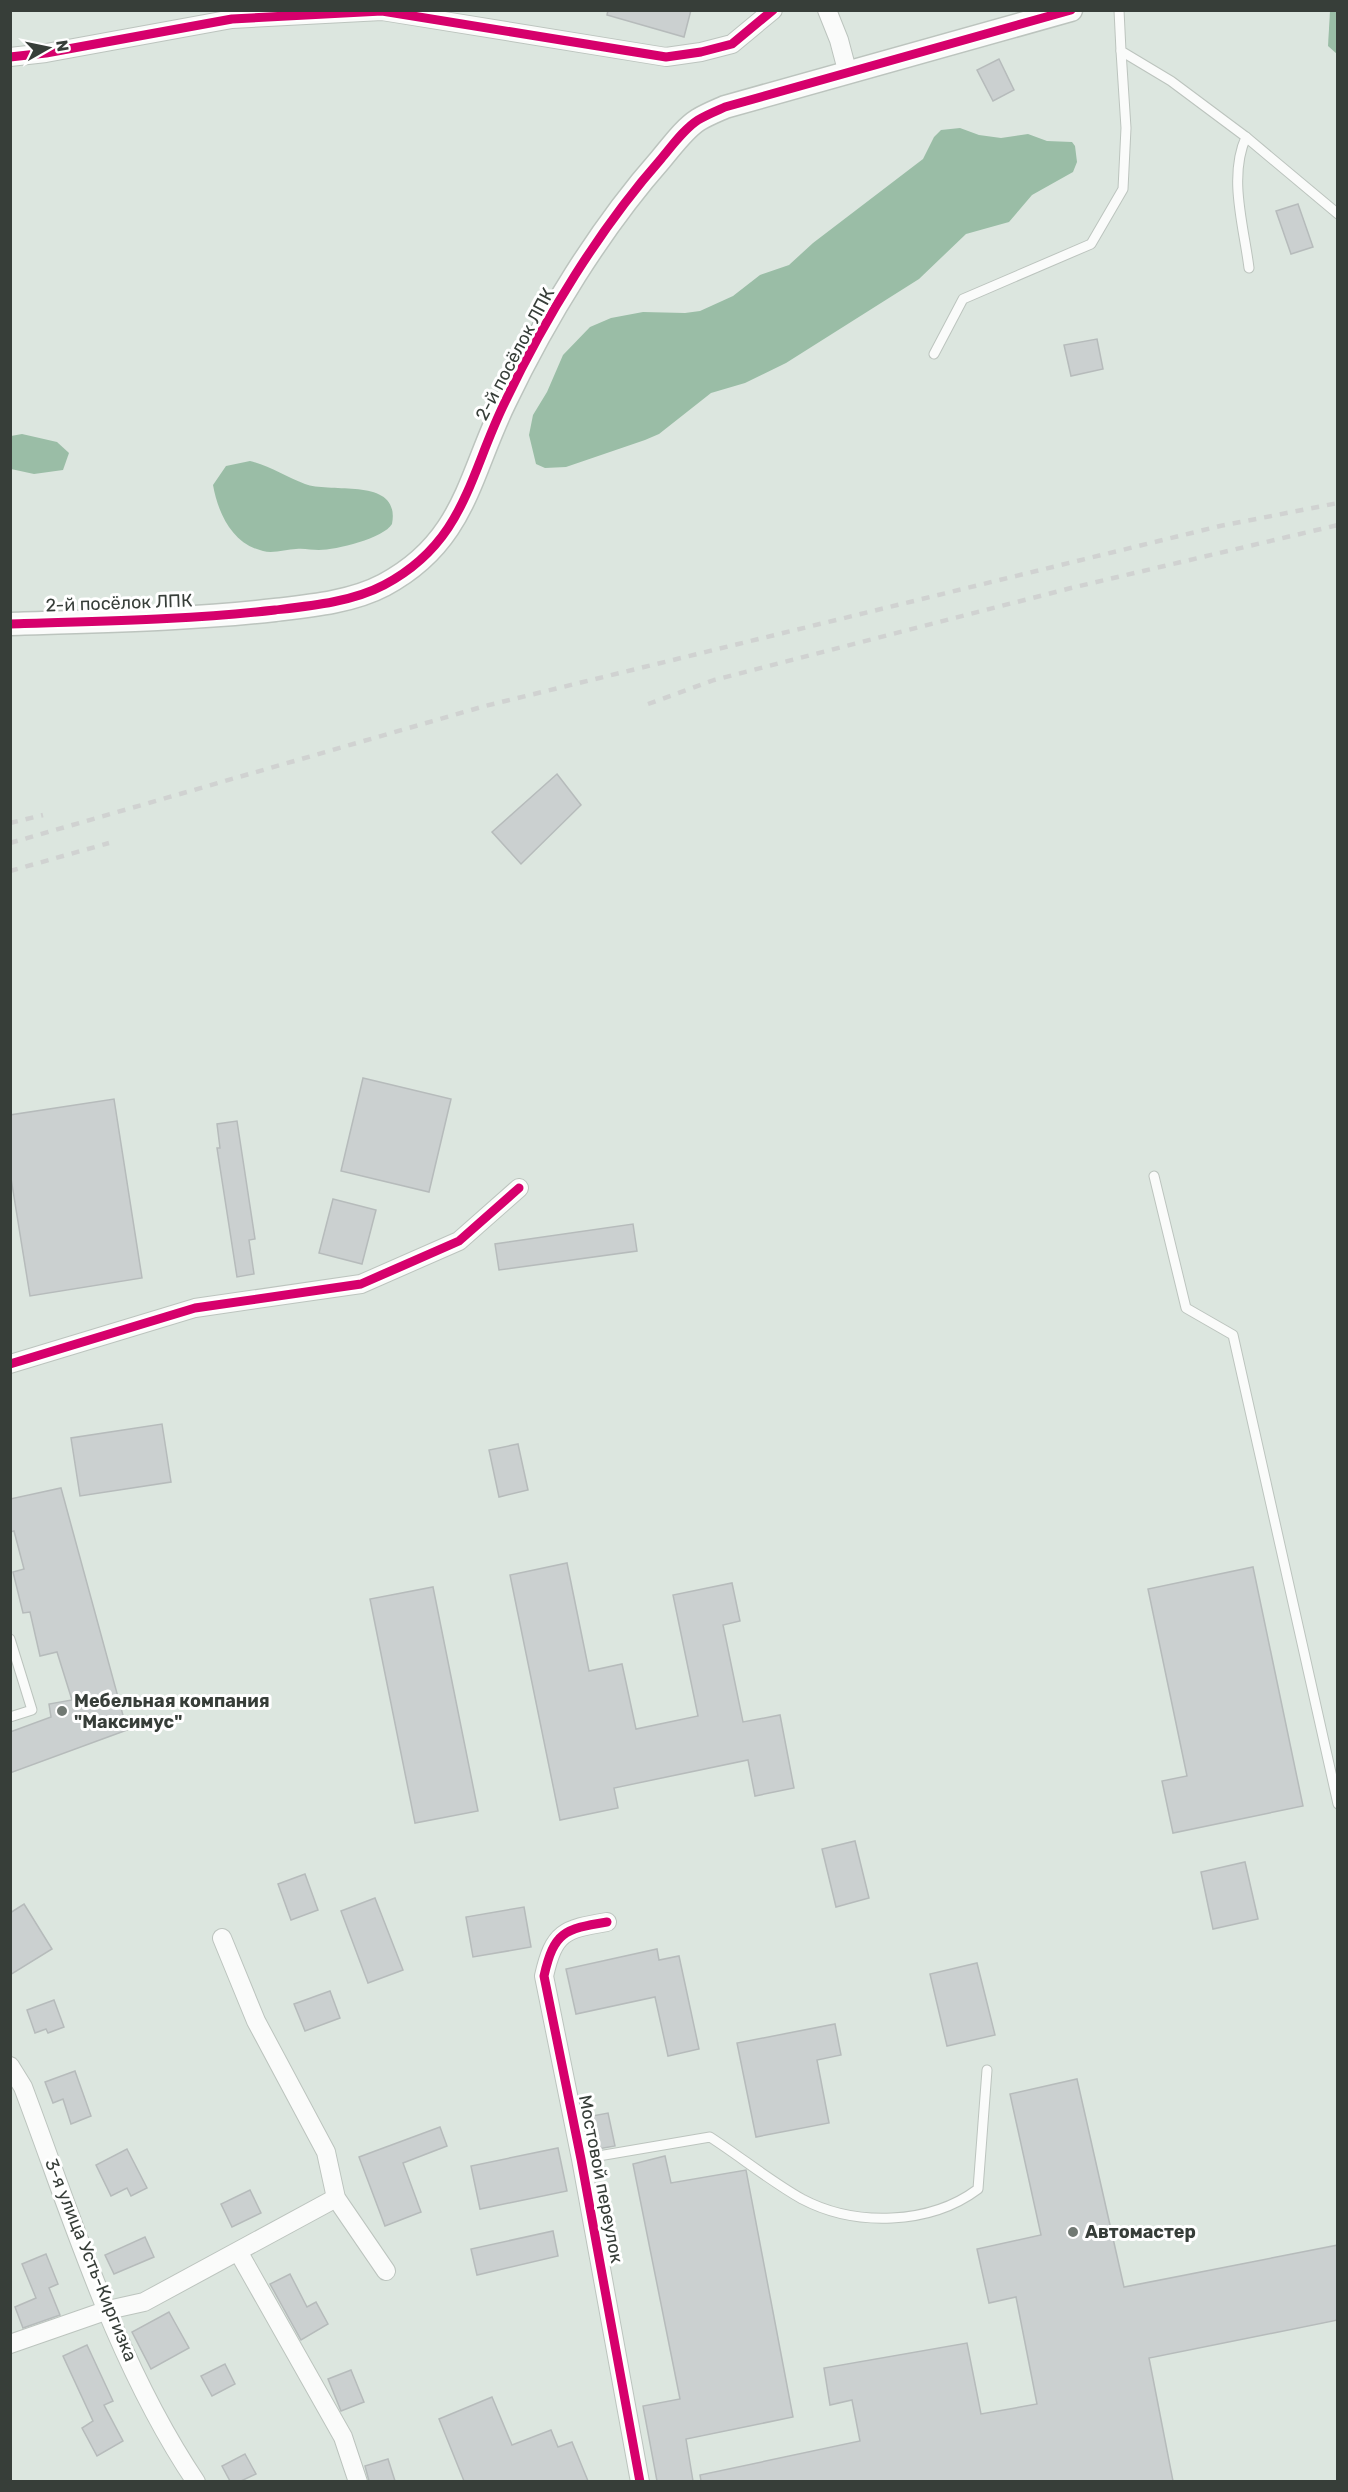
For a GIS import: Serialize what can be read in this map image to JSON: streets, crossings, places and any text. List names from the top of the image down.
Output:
{
  "streets": {
    "street": ["2-й посёлок ЛПК", "Мостовой переулок", "3-я улица Усть-Киргизка"]
  },
  "places": ["Мебельная компания \"Максимус\"", "Автомастер"],
  "north": "right"
}
